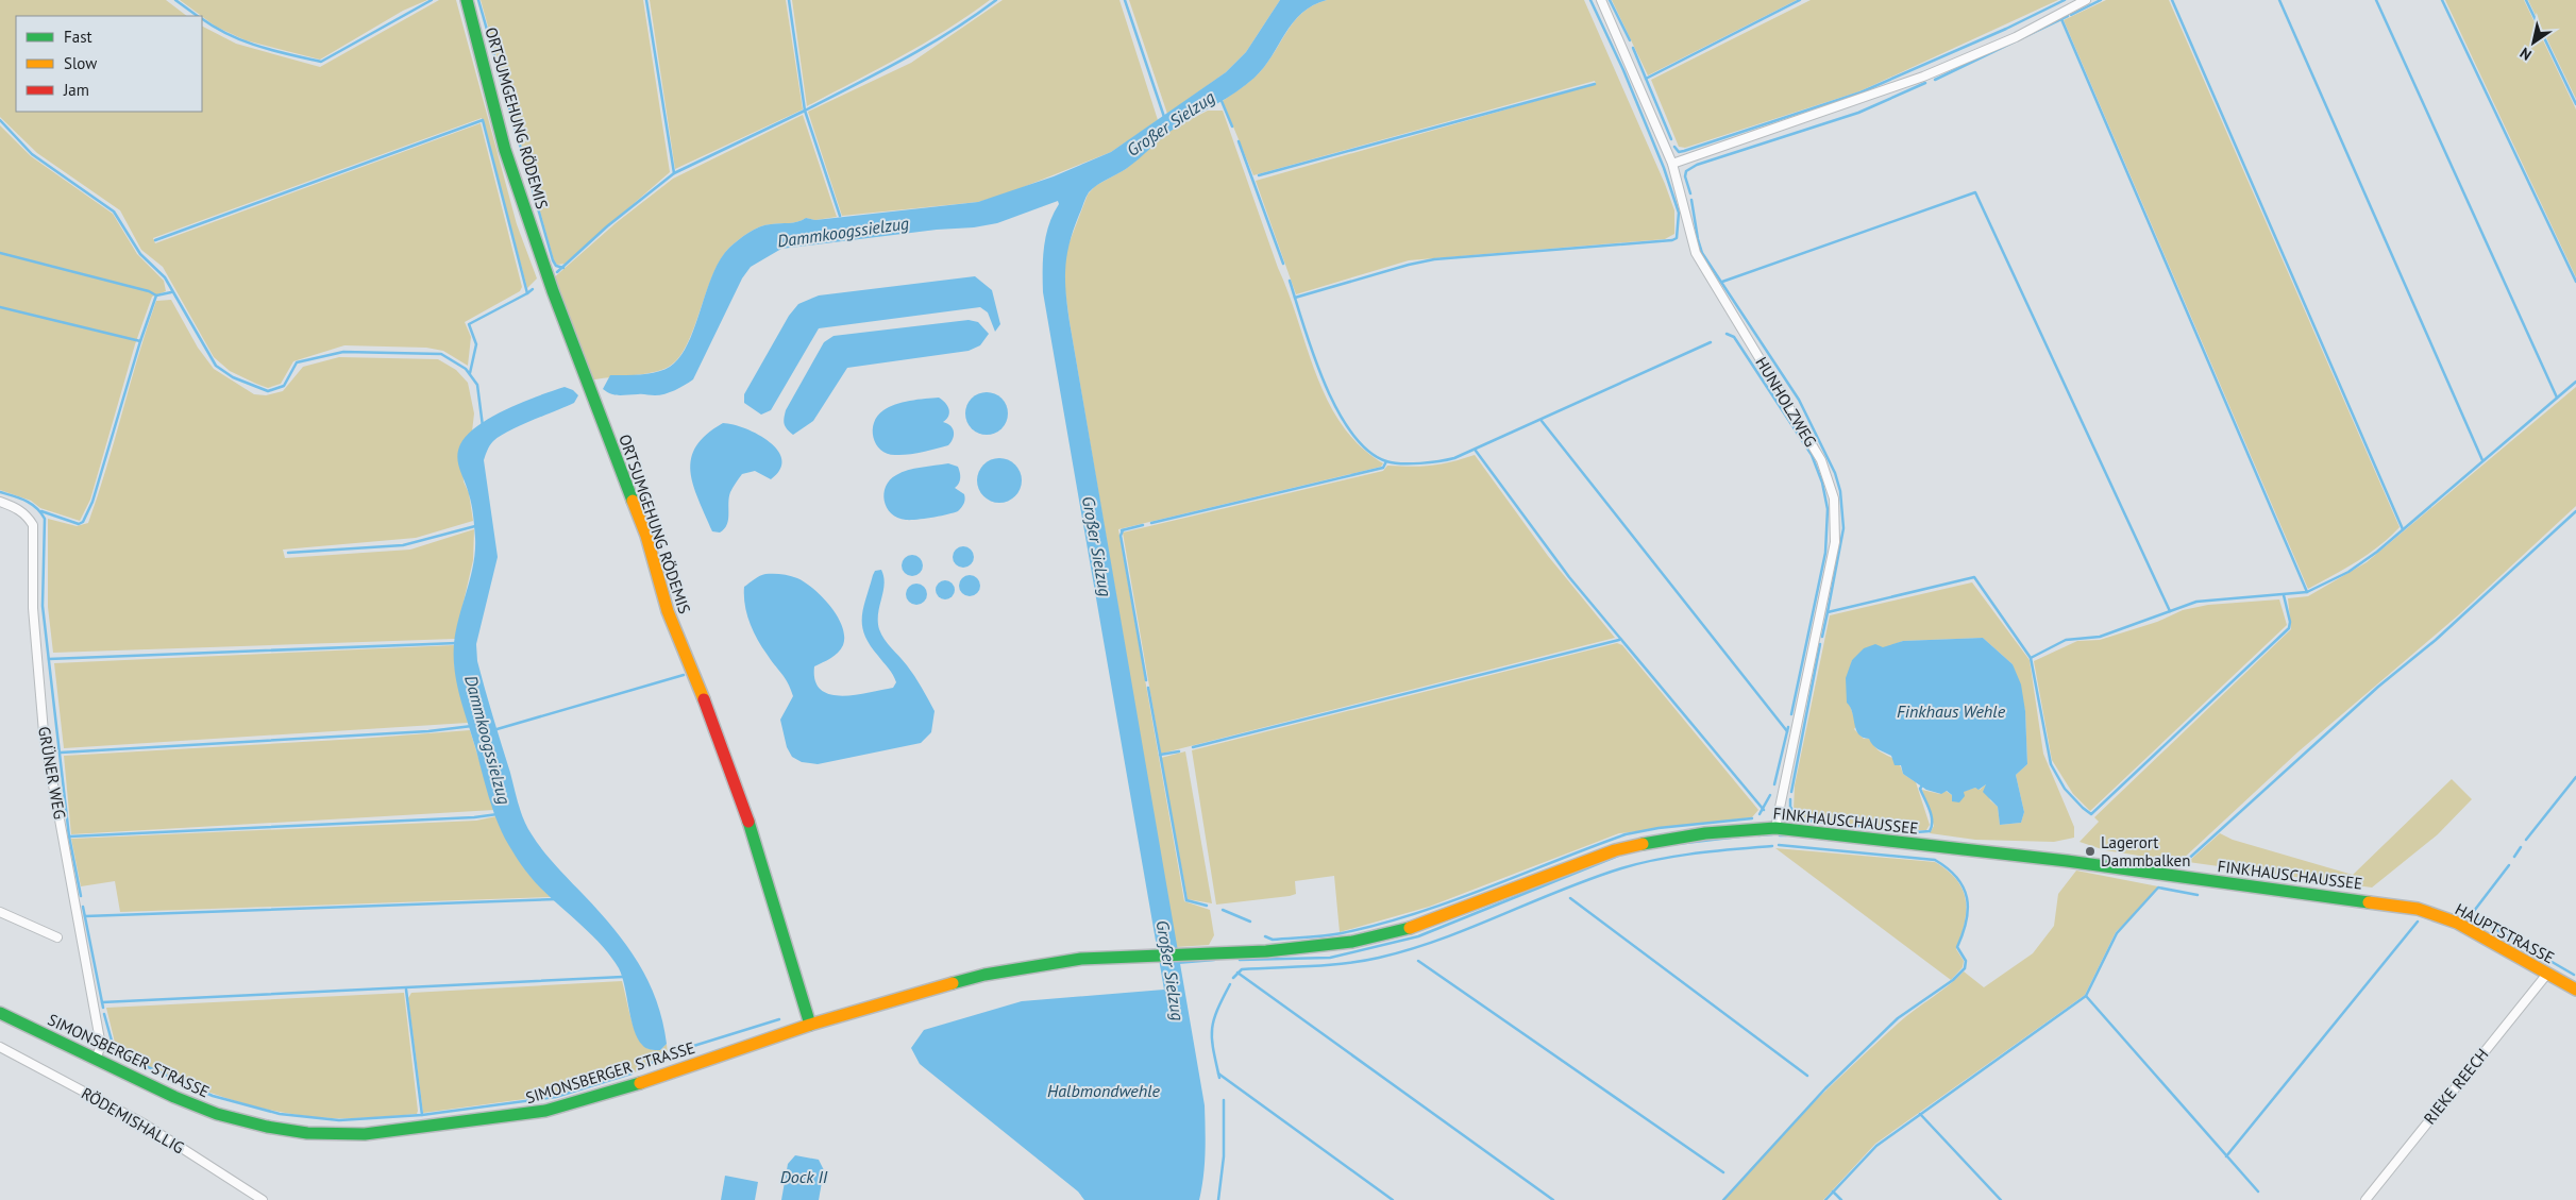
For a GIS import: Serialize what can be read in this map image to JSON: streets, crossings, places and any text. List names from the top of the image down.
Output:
{
  "streets": {
    "main road": [
      "ORTSUMGEHUNG RÖDEMIS",
      "FINKHAUSCHAUSSEE",
      "HAUPTSTRASSE",
      "SIMONSBERGER STRASSE"
    ],
    "street": [
      "HUNHOLZWEG",
      "GRÜNER WEG",
      "RIEKE REECH",
      "RÖDEMISHALLIG"
    ]
  },
  "crossings": [
    ["ORTSUMGEHUNG RÖDEMIS", "SIMONSBERGER STRASSE"],
    ["HUNHOLZWEG", "FINKHAUSCHAUSSEE"],
    ["GRÜNER WEG", "SIMONSBERGER STRASSE"],
    ["FINKHAUSCHAUSSEE", "HAUPTSTRASSE"],
    ["FINKHAUSCHAUSSEE", "SIMONSBERGER STRASSE"],
    ["HAUPTSTRASSE", "RIEKE REECH"]
  ],
  "water": [
    "Großer Sielzug",
    "Dammkoogssielzug",
    "Finkhaus Wehle",
    "Halbmondwehle",
    "Dock II"
  ],
  "places": ["Lagerort Dammbalken"],
  "legend": ["Fast", "Slow", "Jam"],
  "north": "bottom left"
}
